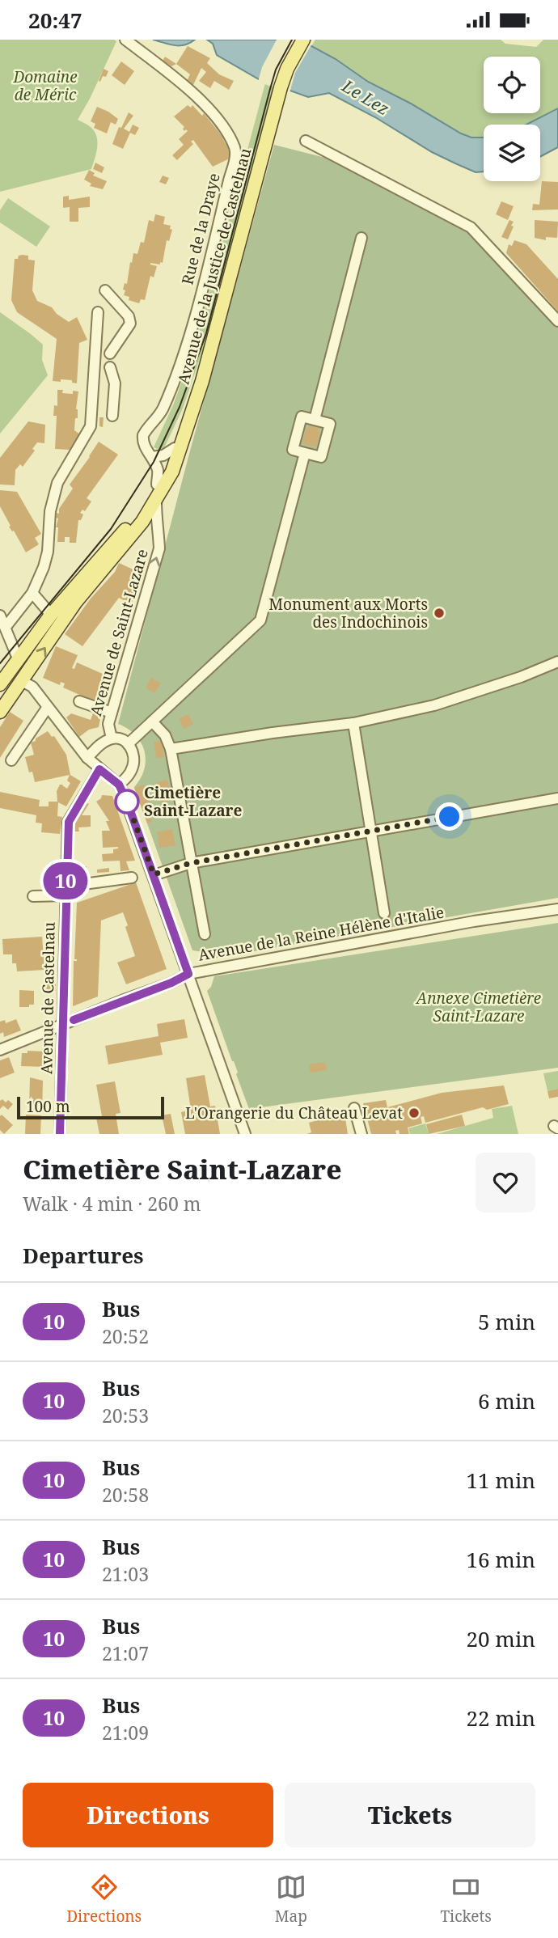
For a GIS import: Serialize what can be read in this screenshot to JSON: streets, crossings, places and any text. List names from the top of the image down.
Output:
{
  "streets": {
    "main road": ["Avenue de la Justice de Castelnau"],
    "street": [
      "Rue de la Draye",
      "Avenue de Saint-Lazare",
      "Avenue de la Reine Hélène d'Italie",
      "Avenue de Castelnau"
    ]
  },
  "crossings": [
    ["Rue de la Draye", "Avenue de la Justice de Castelnau"],
    ["Avenue de la Justice de Castelnau", "Avenue de Saint-Lazare"],
    ["Avenue de Saint-Lazare", "Avenue de Castelnau"],
    ["Avenue de la Reine Hélène d'Italie", "Avenue de Castelnau"]
  ],
  "water": ["Le Lez"],
  "parks": ["Domaine de Méric", "Annexe Cimetière Saint-Lazare"],
  "places": ["Monument aux Morts des Indochinois", "Cimetière Saint-Lazare", "L'Orangerie du Château Levat"],
  "lines": ["bus line 10"],
  "scale_bar": "100 m",
  "page": {
    "status": "20:47",
    "on_map": "10",
    "scale": "100 m",
    "heading": [
      ["Cimetière Saint-Lazare", "Walk · 4 min · 260 m"],
      "Departures"
    ],
    "list": [
      {
        "mark": "10",
        "name": "Bus",
        "note": "20:52",
        "value": "5 min"
      },
      {
        "mark": "10",
        "name": "Bus",
        "note": "20:53",
        "value": "6 min"
      },
      {
        "mark": "10",
        "name": "Bus",
        "note": "20:58",
        "value": "11 min"
      },
      {
        "mark": "10",
        "name": "Bus",
        "note": "21:03",
        "value": "16 min"
      },
      {
        "mark": "10",
        "name": "Bus",
        "note": "21:07",
        "value": "20 min"
      },
      {
        "mark": "10",
        "name": "Bus",
        "note": "21:09",
        "value": "22 min"
      }
    ],
    "buttons": ["Directions", "Tickets"],
    "tabs": ["Directions", "Map", "Tickets"]
  }
}
